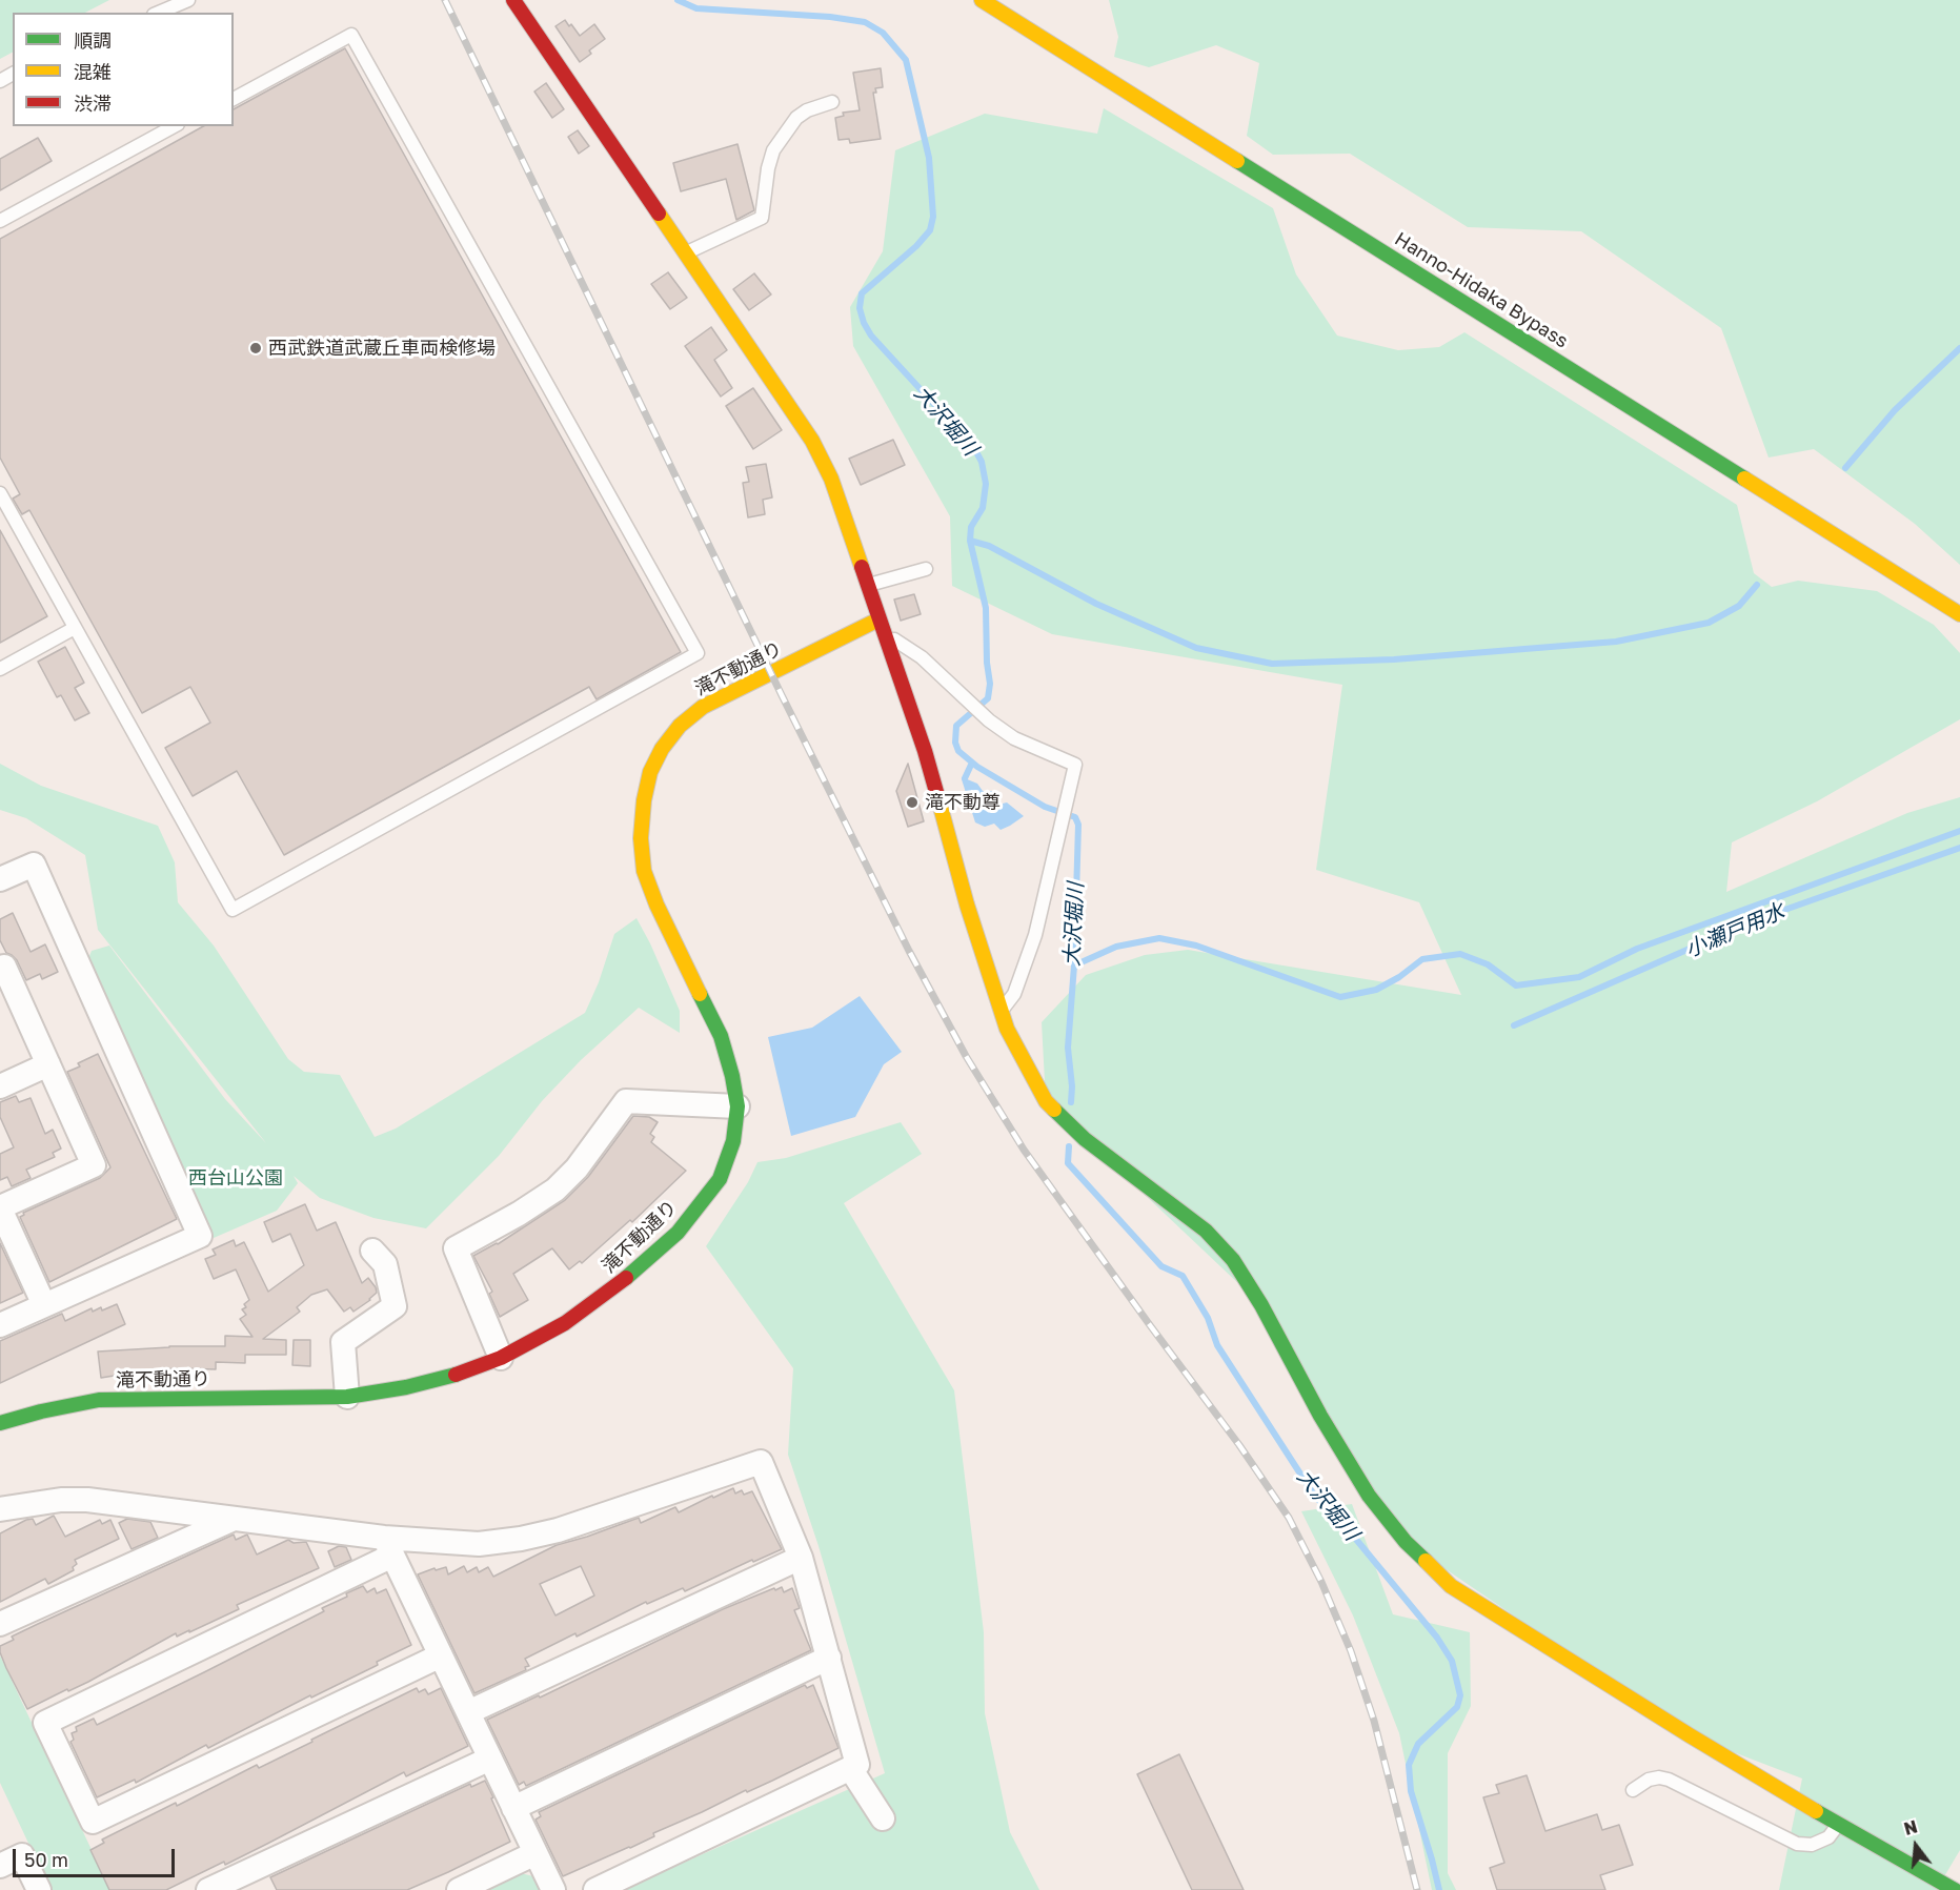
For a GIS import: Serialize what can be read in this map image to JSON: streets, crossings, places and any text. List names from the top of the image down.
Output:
{
  "streets": {
    "main road": ["Hanno-Hidaka Bypass", "滝不動通り"]
  },
  "water": ["大沢堀川", "小瀬戸用水"],
  "parks": ["西台山公園"],
  "places": ["西武鉄道武蔵丘車両検修場", "滝不動尊"],
  "legend": ["順調", "混雑", "渋滞"],
  "scale_bar": "50 m",
  "north": "top"
}
